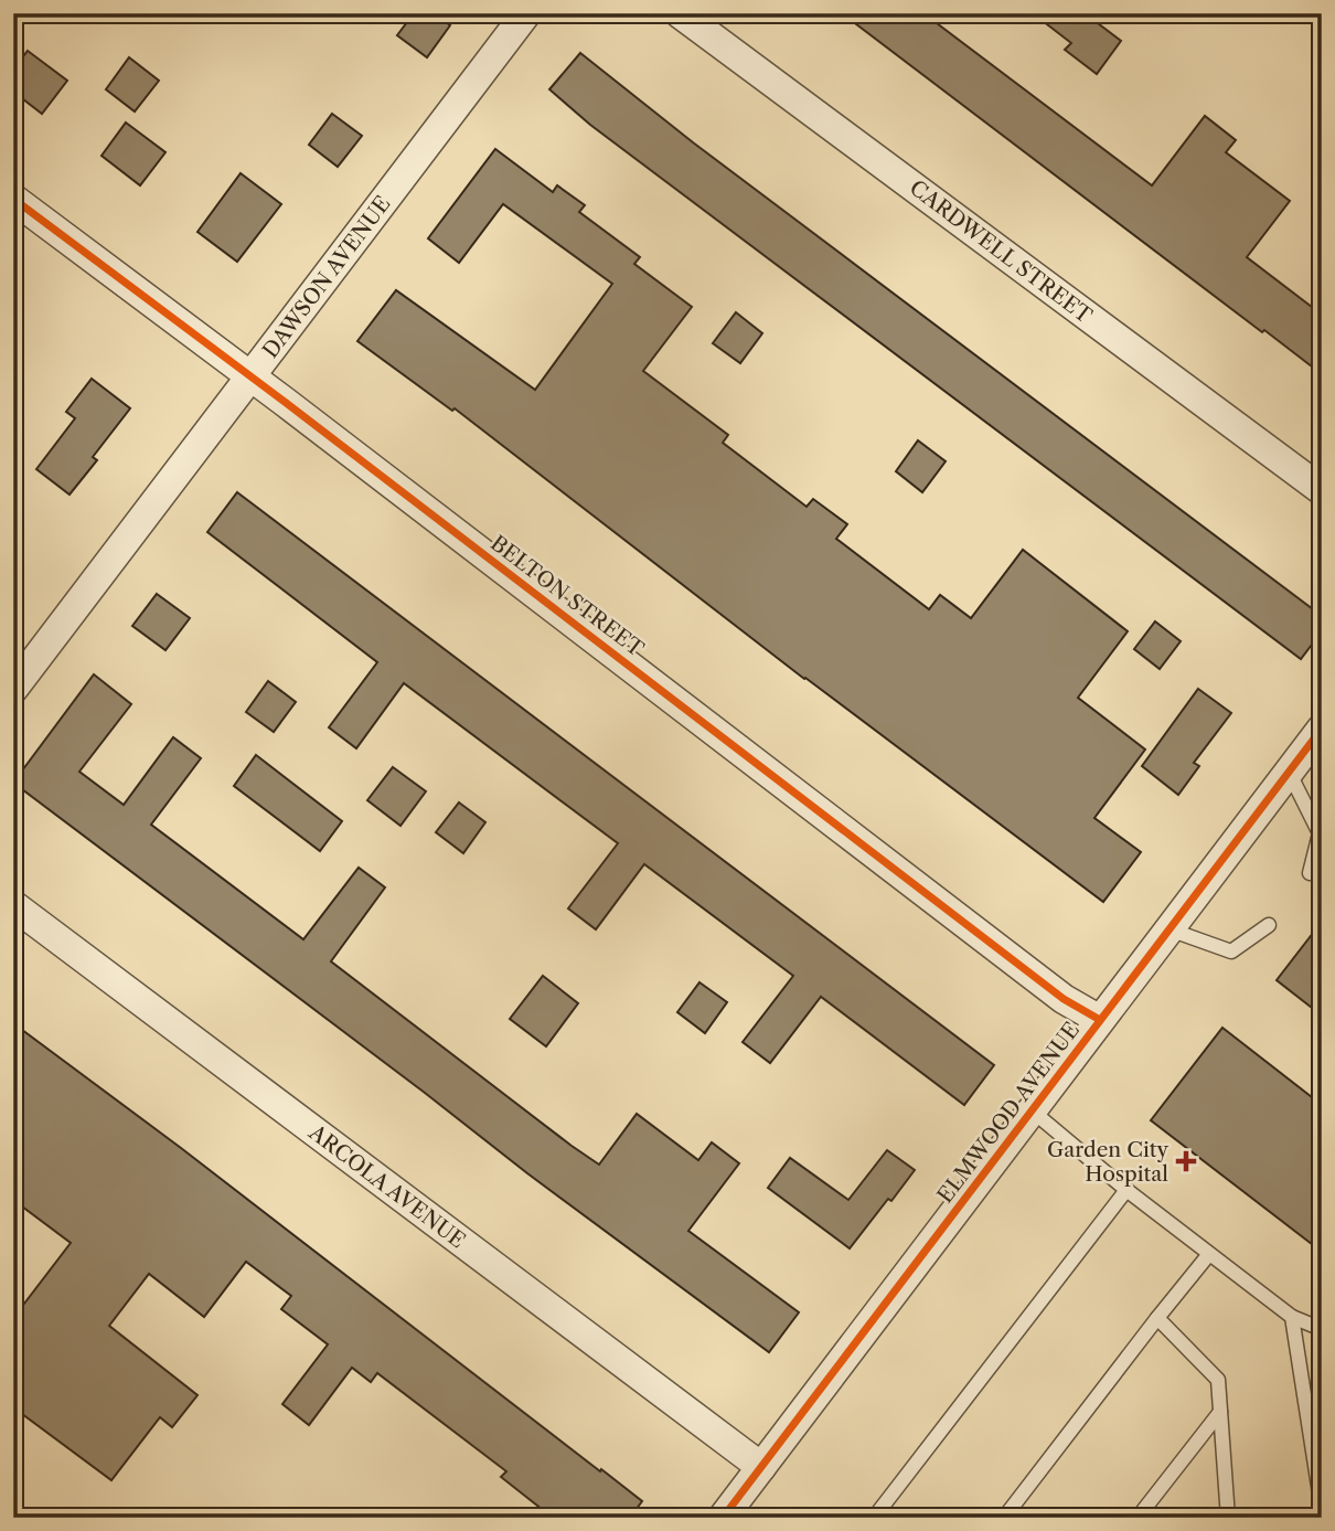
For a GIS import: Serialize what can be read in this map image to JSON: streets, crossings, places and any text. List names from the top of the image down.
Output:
{
  "streets": {
    "street": [
      "CARDWELL STREET",
      "DAWSON AVENUE",
      "BELTON STREET",
      "ELMWOOD AVENUE",
      "ARCOLA AVENUE"
    ]
  },
  "crossings": [
    ["DAWSON AVENUE", "BELTON STREET"],
    ["BELTON STREET", "ELMWOOD AVENUE"],
    ["ELMWOOD AVENUE", "ARCOLA AVENUE"]
  ],
  "places": {
    "health": ["Garden City Hospital"]
  }
}
